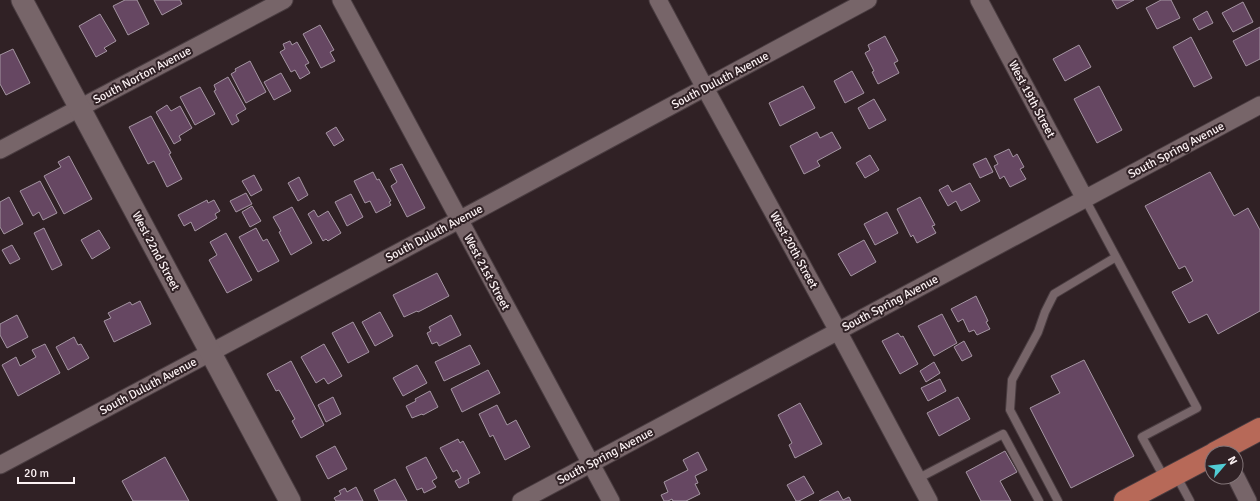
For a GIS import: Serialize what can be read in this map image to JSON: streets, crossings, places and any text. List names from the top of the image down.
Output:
{
  "streets": {
    "street": [
      "South Norton Avenue",
      "South Duluth Avenue",
      "West 19th Street",
      "South Spring Avenue",
      "West 20th Street",
      "West 22nd Street",
      "West 21st Street"
    ]
  },
  "crossings": [
    ["South Norton Avenue", "West 22nd Street"],
    ["South Duluth Avenue", "West 20th Street"],
    ["South Duluth Avenue", "West 22nd Street"],
    ["South Duluth Avenue", "West 21st Street"],
    ["West 19th Street", "South Spring Avenue"],
    ["South Spring Avenue", "West 20th Street"],
    ["South Spring Avenue", "West 21st Street"]
  ],
  "scale_bar": "20 m",
  "north": "top right"
}
